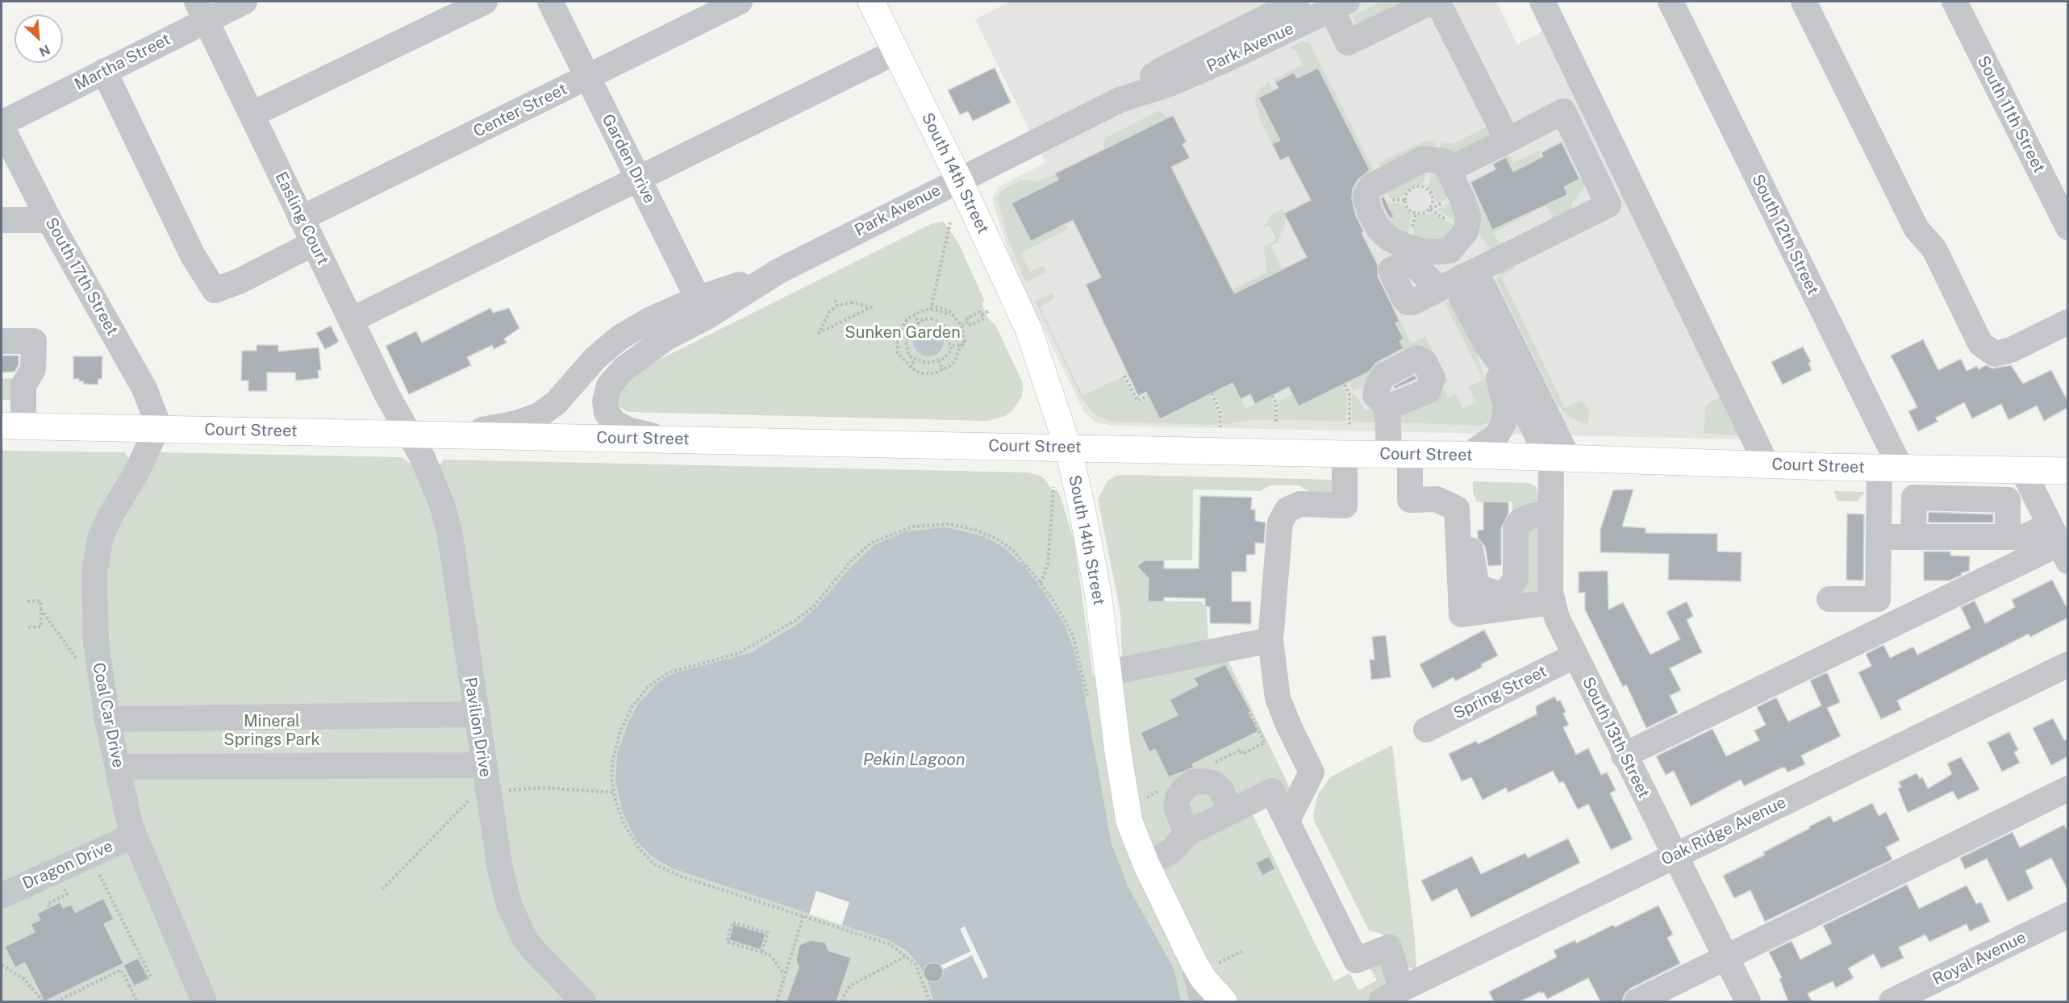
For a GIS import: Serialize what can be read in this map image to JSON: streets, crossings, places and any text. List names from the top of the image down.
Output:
{
  "streets": {
    "main road": ["South 14th Street", "Court Street"],
    "street": [
      "Park Avenue",
      "Martha Street",
      "Center Street",
      "South 11th Street",
      "Garden Drive",
      "Easling Court",
      "South 12th Street",
      "South 17th Street",
      "Spring Street",
      "Coal Car Drive",
      "Pavilion Drive",
      "South 13th Street",
      "Oak Ridge Avenue",
      "Dragon Drive",
      "Royal Avenue"
    ]
  },
  "crossings": [
    ["Park Avenue", "Garden Drive"],
    ["Park Avenue", "South 14th Street"],
    ["Park Avenue", "Court Street"],
    ["Martha Street", "Easling Court"],
    ["Martha Street", "South 17th Street"],
    ["Center Street", "Garden Drive"],
    ["Center Street", "Easling Court"],
    ["South 14th Street", "Court Street"],
    ["Easling Court", "Court Street"],
    ["Easling Court", "Pavilion Drive"],
    ["South 12th Street", "Court Street"],
    ["South 17th Street", "Court Street"],
    ["South 17th Street", "Coal Car Drive"],
    ["Court Street", "Coal Car Drive"],
    ["Court Street", "Pavilion Drive"],
    ["Court Street", "South 13th Street"],
    ["Spring Street", "South 13th Street"],
    ["Coal Car Drive", "Dragon Drive"],
    ["South 13th Street", "Oak Ridge Avenue"]
  ],
  "water": ["Pekin Lagoon"],
  "parks": ["Sunken Garden", "Mineral Springs Park"],
  "north": "bottom right"
}
